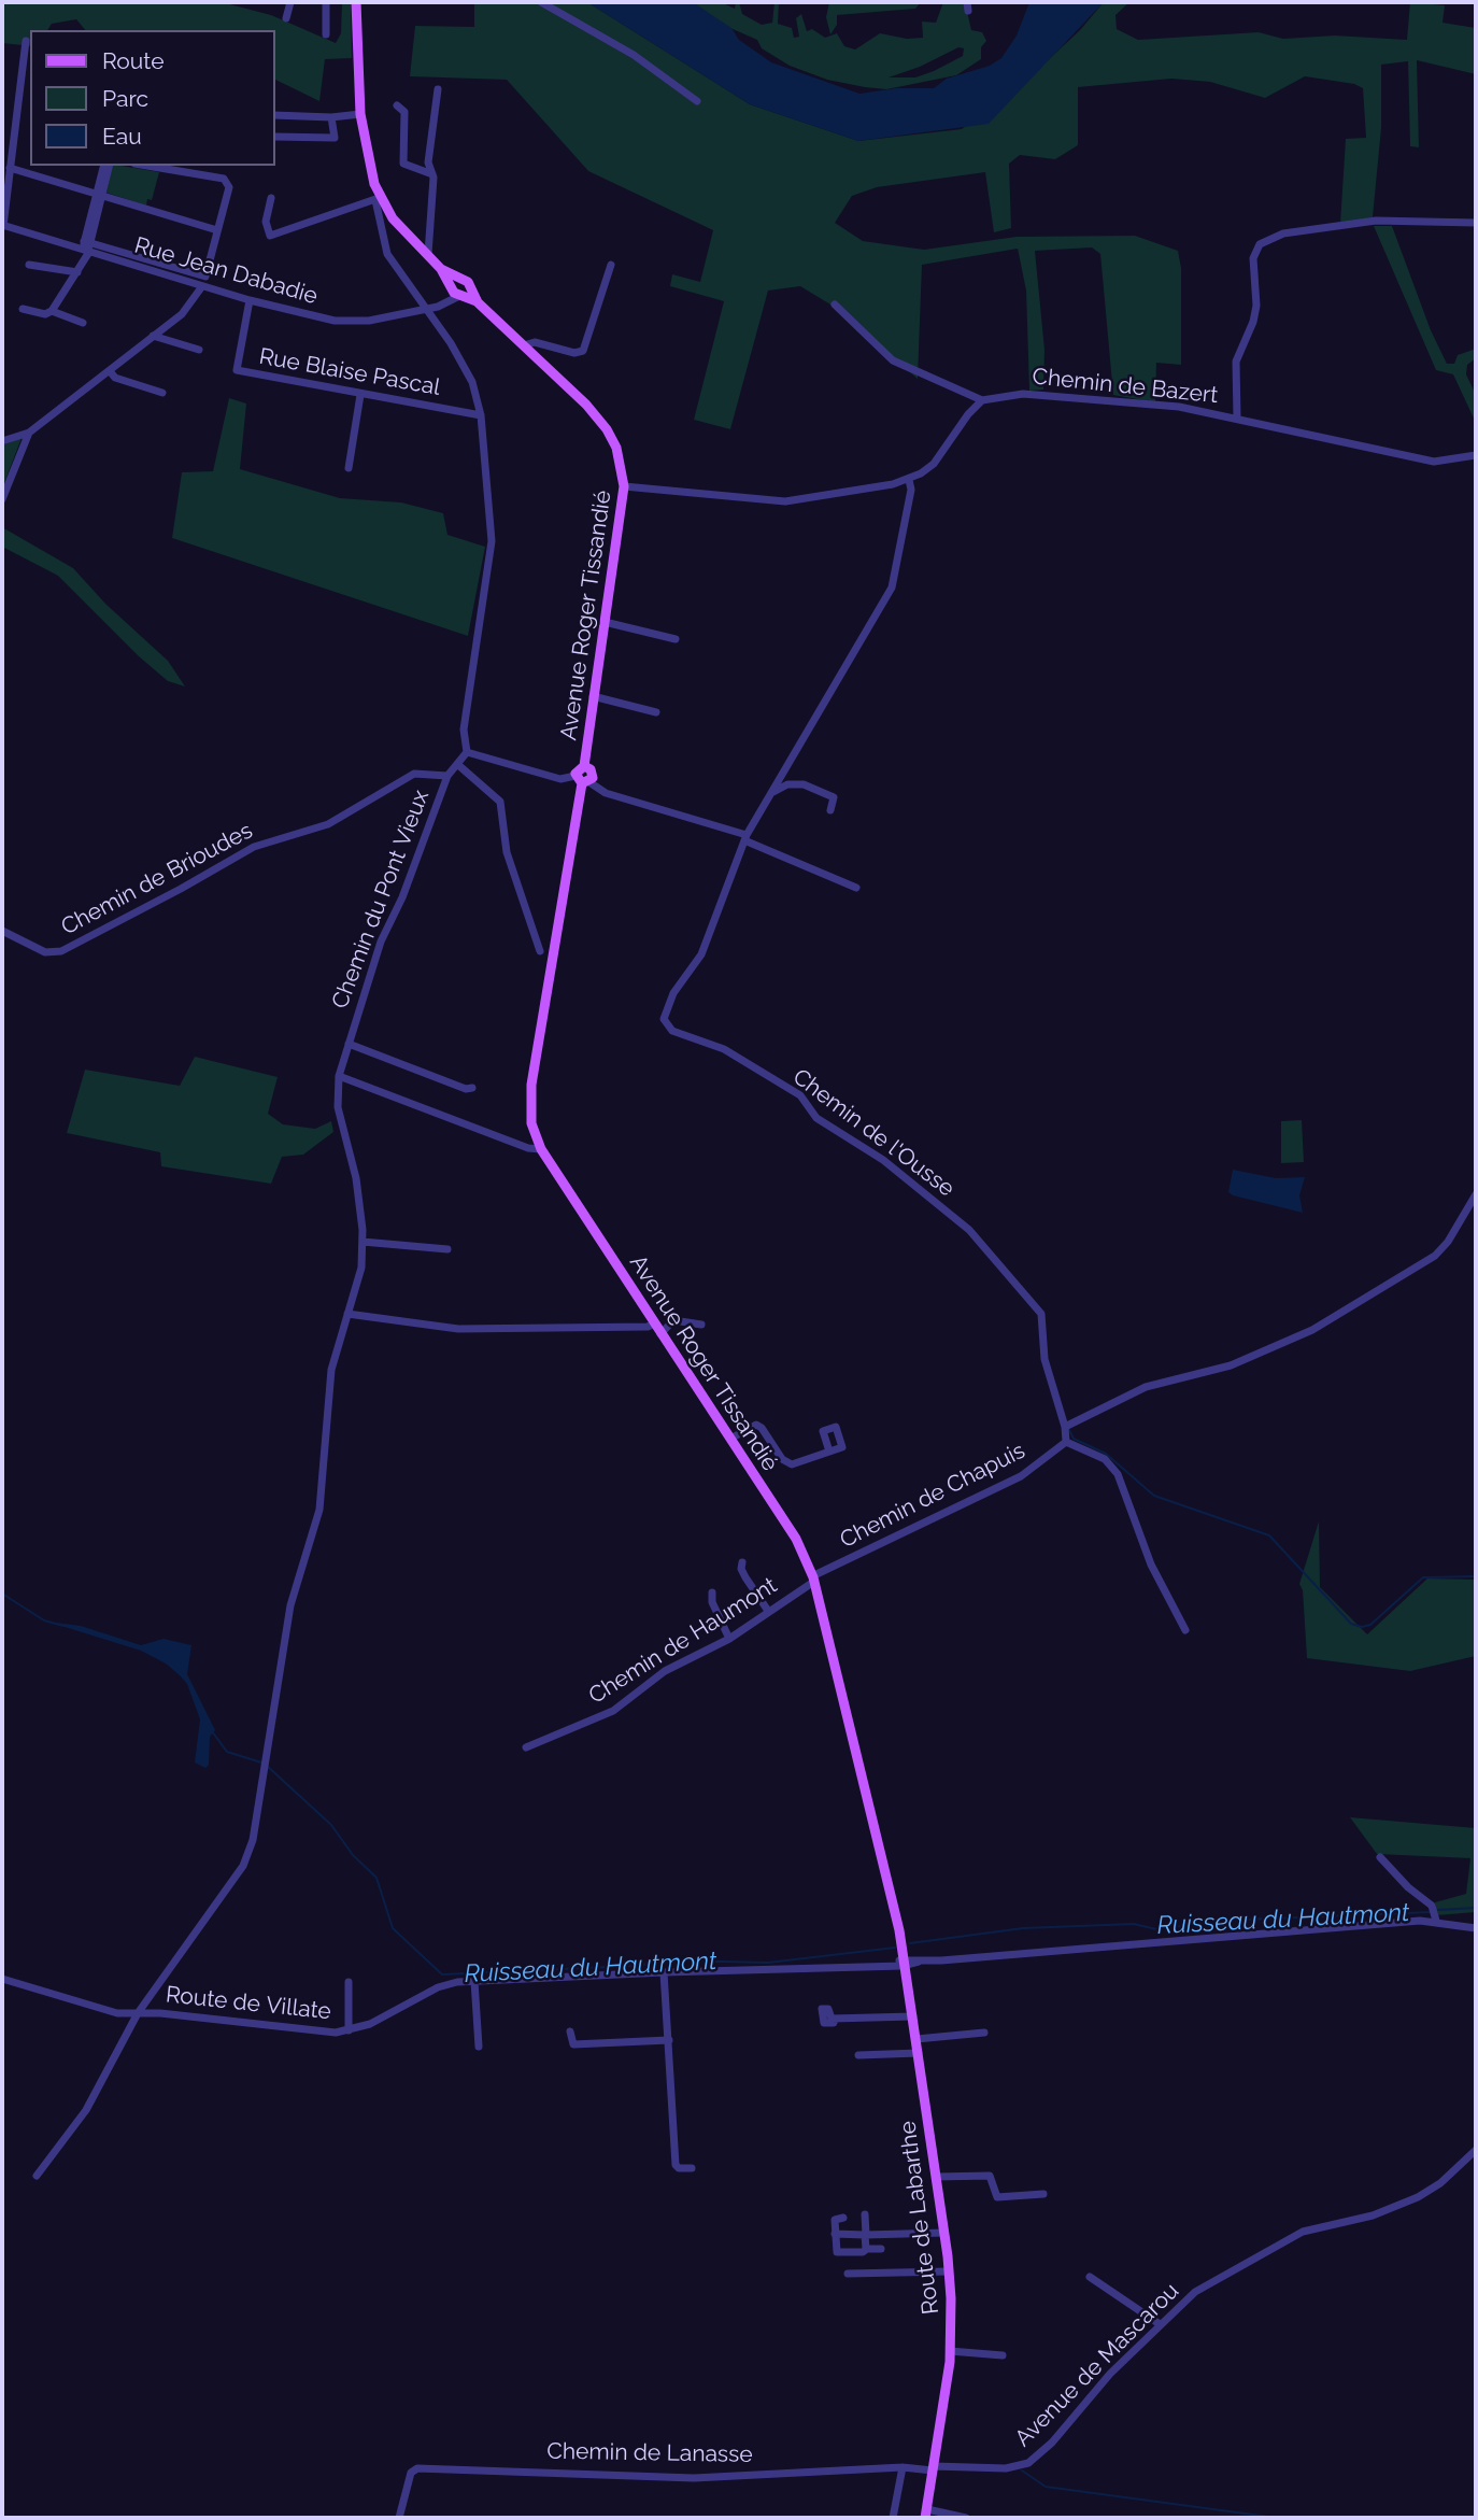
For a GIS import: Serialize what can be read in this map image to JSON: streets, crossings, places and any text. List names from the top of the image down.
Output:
{
  "streets": {
    "main road": ["Avenue Roger Tissandié", "Route de Labarthe"],
    "street": [
      "Rue Jean Dabadie",
      "Rue Blaise Pascal",
      "Chemin de Bazert",
      "Chemin de Brioudes",
      "Chemin du Pont Vieux",
      "Chemin de l'Ousse",
      "Chemin de Chapuis",
      "Chemin de Haumont",
      "Route de Villate",
      "Avenue de Mascarou",
      "Chemin de Lanasse"
    ]
  },
  "crossings": [
    ["Rue Jean Dabadie", "Rue Blaise Pascal"],
    ["Rue Jean Dabadie", "Avenue Roger Tissandié"],
    ["Avenue Roger Tissandié", "Chemin de Chapuis"],
    ["Avenue Roger Tissandié", "Chemin de Haumont"],
    ["Avenue Roger Tissandié", "Route de Villate"],
    ["Avenue Roger Tissandié", "Route de Labarthe"],
    ["Chemin de Brioudes", "Chemin du Pont Vieux"],
    ["Chemin du Pont Vieux", "Route de Villate"],
    ["Chemin de l'Ousse", "Chemin de Chapuis"],
    ["Chemin de Chapuis", "Chemin de Haumont"],
    ["Route de Villate", "Route de Labarthe"],
    ["Route de Labarthe", "Avenue de Mascarou"],
    ["Route de Labarthe", "Chemin de Lanasse"],
    ["Avenue de Mascarou", "Chemin de Lanasse"]
  ],
  "water": ["Ruisseau du Hautmont"],
  "legend": ["Route", "Parc", "Eau"]
}
